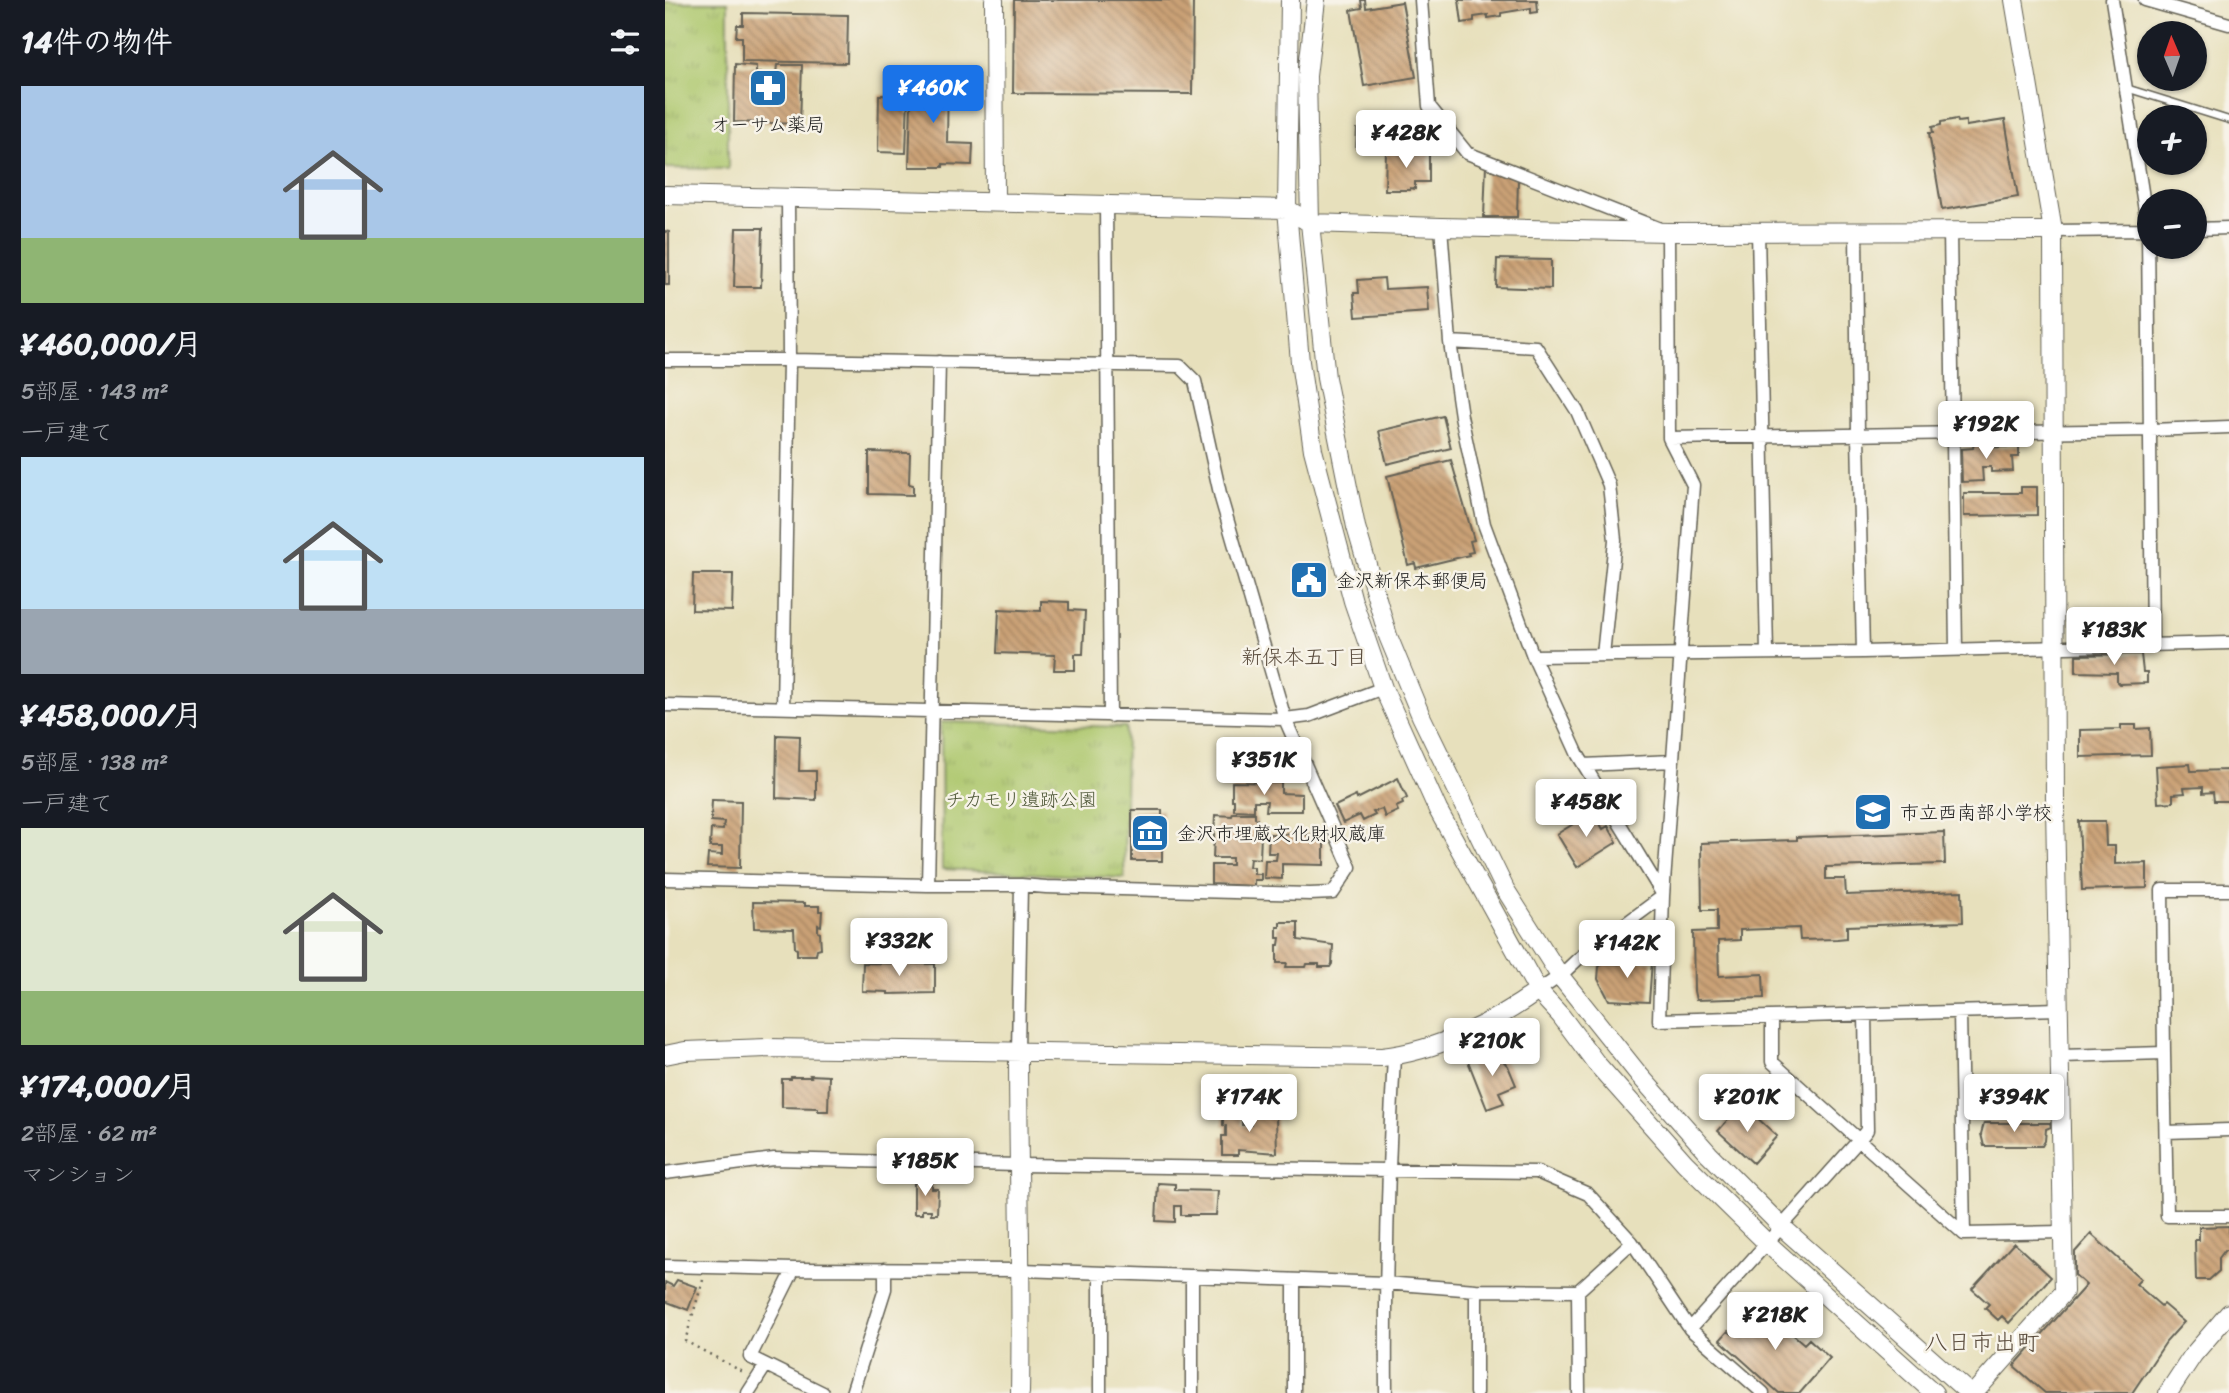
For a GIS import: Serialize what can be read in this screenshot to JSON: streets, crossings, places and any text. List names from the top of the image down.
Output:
{
  "districts": ["新保本五丁目", "八日市出町"],
  "parks": ["チカモリ遺跡公園"],
  "places": {
    "pharmacy": ["オーサム薬局"],
    "public building": ["金沢新保本郵便局"],
    "school or university": ["市立西南部小学校"],
    "museum": ["金沢市埋蔵文化財収蔵庫"]
  },
  "north": "top",
  "page": {
    "heading": "14件の物件",
    "map_buttons": ["+", "−"],
    "price": [
      "¥460K",
      "¥428K",
      "¥192K",
      "¥183K",
      "¥351K",
      "¥458K",
      "¥332K",
      "¥142K",
      "¥210K",
      "¥174K",
      "¥201K",
      "¥394K",
      "¥185K",
      "¥218K"
    ],
    "list": [
      {
        "name": "¥460,000/月",
        "note": "5部屋 · 143 m² · 一戸建て"
      },
      {
        "name": "¥458,000/月",
        "note": "5部屋 · 138 m² · 一戸建て"
      },
      {
        "name": "¥174,000/月",
        "note": "2部屋 · 62 m² · マンション"
      }
    ]
  }
}
